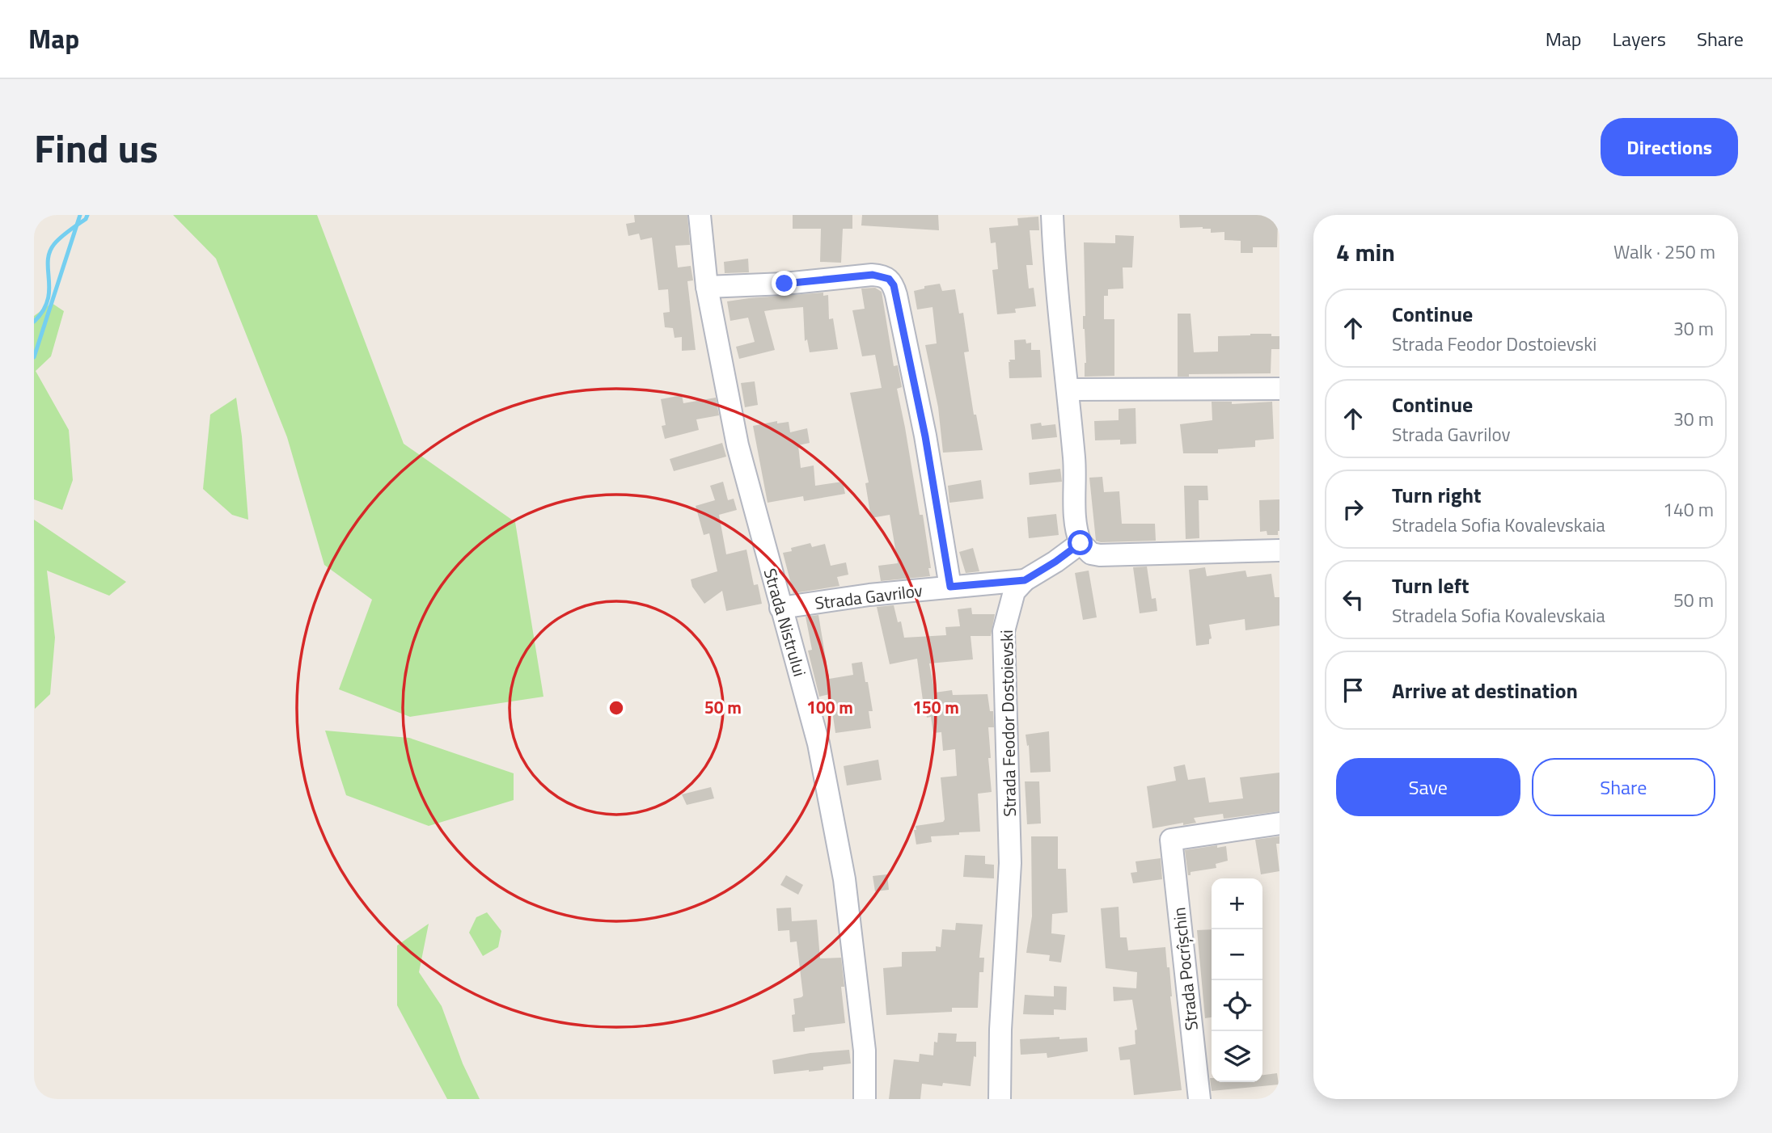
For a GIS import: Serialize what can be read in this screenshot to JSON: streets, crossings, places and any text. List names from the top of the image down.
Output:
{
  "streets": {
    "street": [
      "Strada Gavrilov",
      "Strada Nistrului",
      "Strada Feodor Dostoievski",
      "Strada Pocrîșchin"
    ]
  },
  "crossings": [
    ["Strada Gavrilov", "Strada Nistrului"],
    ["Strada Gavrilov", "Strada Feodor Dostoievski"]
  ],
  "page": {
    "header": "Map",
    "nav": ["Map", "Layers", "Share"],
    "title": "Find us",
    "buttons": [
      "Directions",
      ["Save", "Share"]
    ],
    "heading": ["4 min", "Walk · 250 m"],
    "list": [
      ["Continue", "Strada Feodor Dostoievski", "30 m"],
      ["Continue", "Strada Gavrilov", "30 m"],
      ["Turn right", "Stradela Sofia Kovalevskaia", "140 m"],
      ["Turn left", "Stradela Sofia Kovalevskaia", "50 m"],
      "Arrive at destination"
    ],
    "map_buttons": ["+", "−"]
  },
  "rings": ["50 m", "100 m", "150 m"]
}
